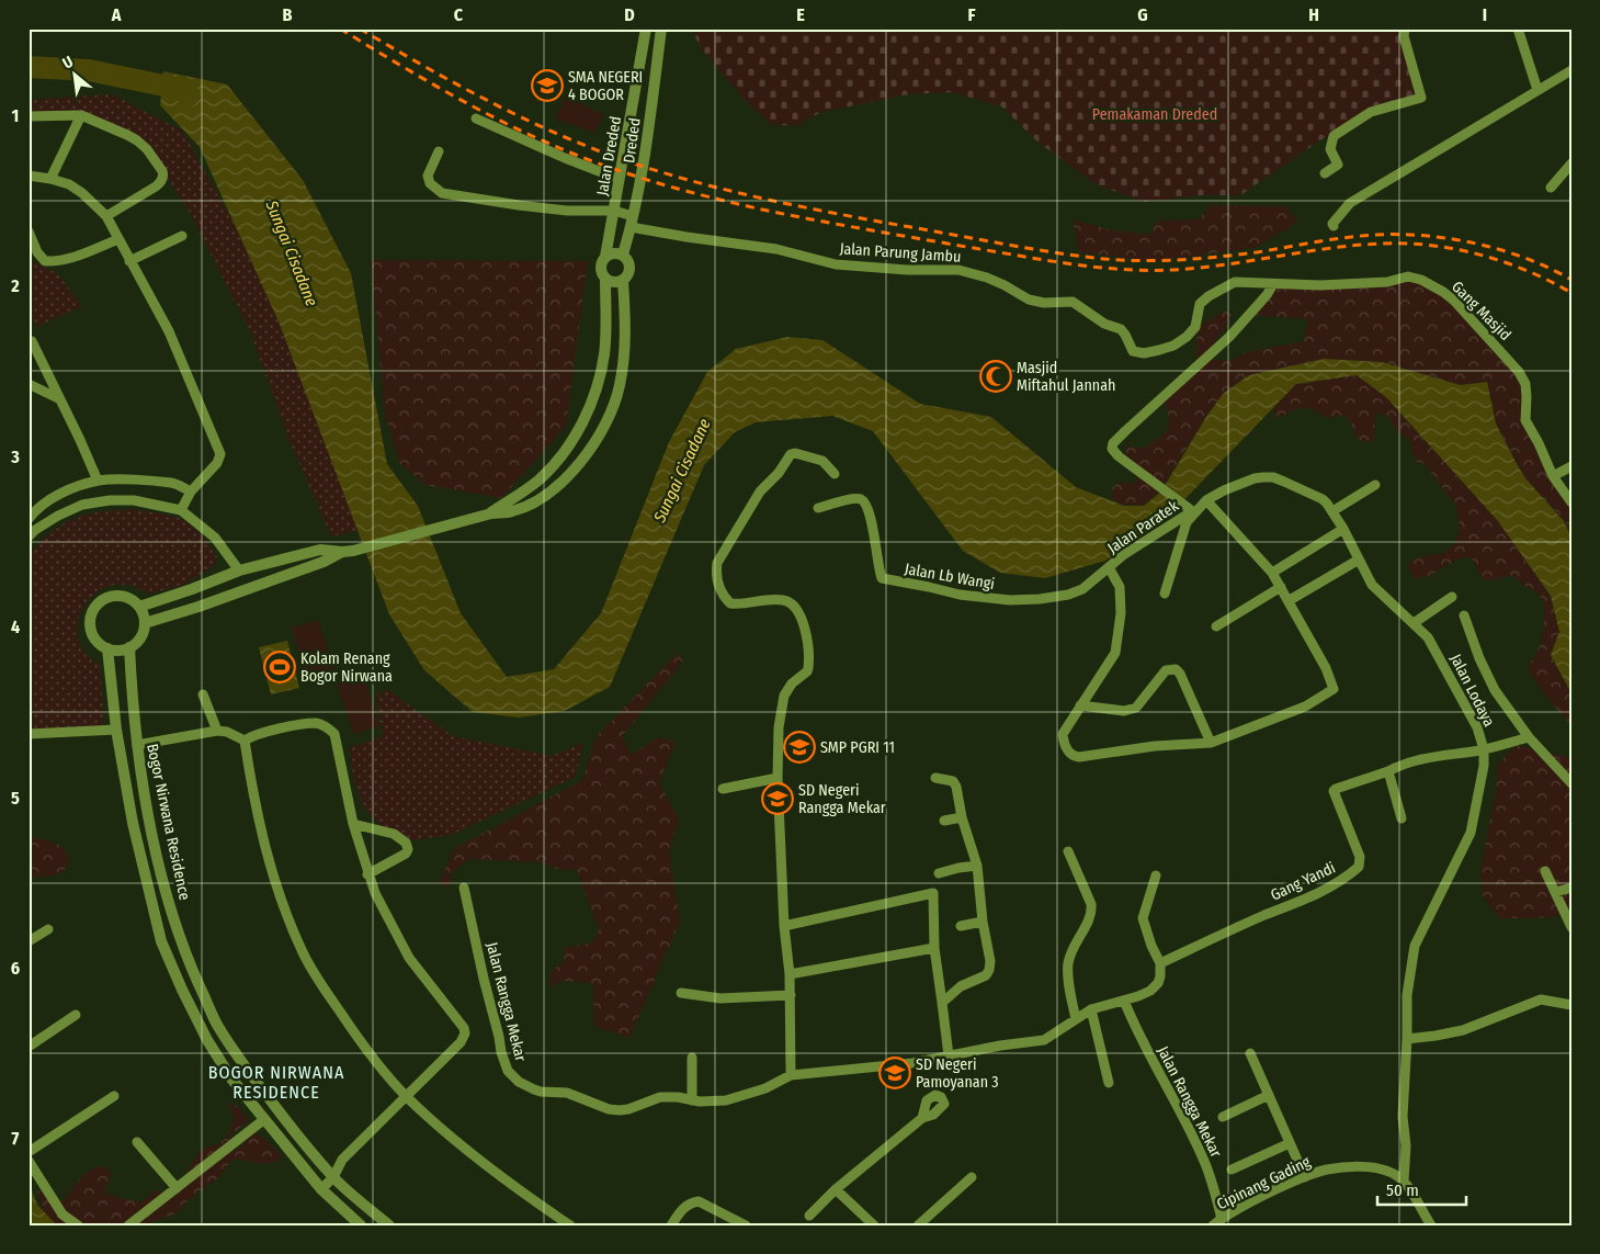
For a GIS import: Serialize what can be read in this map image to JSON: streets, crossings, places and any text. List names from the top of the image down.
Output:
{
  "streets": {
    "street": [
      "Dreded",
      "Jalan Dreded",
      "Jalan Parung Jambu",
      "Gang Masjid",
      "Jalan Paratek",
      "Jalan Lb Wangi",
      "Jalan Lodaya",
      "Bogor Nirwana Residence",
      "Gang Yandi",
      "Jalan Rangga Mekar",
      "Cipinang Gading"
    ]
  },
  "crossings": [
    ["Dreded", "Jalan Dreded"],
    ["Dreded", "Jalan Parung Jambu"],
    ["Jalan Dreded", "Jalan Parung Jambu"],
    ["Jalan Parung Jambu", "Gang Masjid"],
    ["Jalan Paratek", "Jalan Lb Wangi"],
    ["Jalan Paratek", "Jalan Lodaya"],
    ["Jalan Lodaya", "Cipinang Gading"],
    ["Gang Yandi", "Jalan Rangga Mekar"],
    ["Jalan Rangga Mekar", "Cipinang Gading"]
  ],
  "districts": ["BOGOR NIRWANA RESIDENCE"],
  "water": ["Sungai Cisadane"],
  "parks": ["Pemakaman Dreded"],
  "places": {
    "school or university": [
      "SMA NEGERI 4 BOGOR",
      "SMP PGRI 11",
      "SD Negeri Rangga Mekar",
      "SD Negeri Pamoyanan 3"
    ],
    "mosque": ["Masjid Miftahul Jannah"],
    "sports": ["Kolam Renang Bogor Nirwana"]
  },
  "scale_bar": "50 m",
  "north": "top left",
  "grid": {
    "columns": [
      "A",
      "B",
      "C",
      "D",
      "E",
      "F",
      "G",
      "H",
      "I"
    ],
    "rows": [
      "1",
      "2",
      "3",
      "4",
      "5",
      "6",
      "7"
    ]
  }
}
